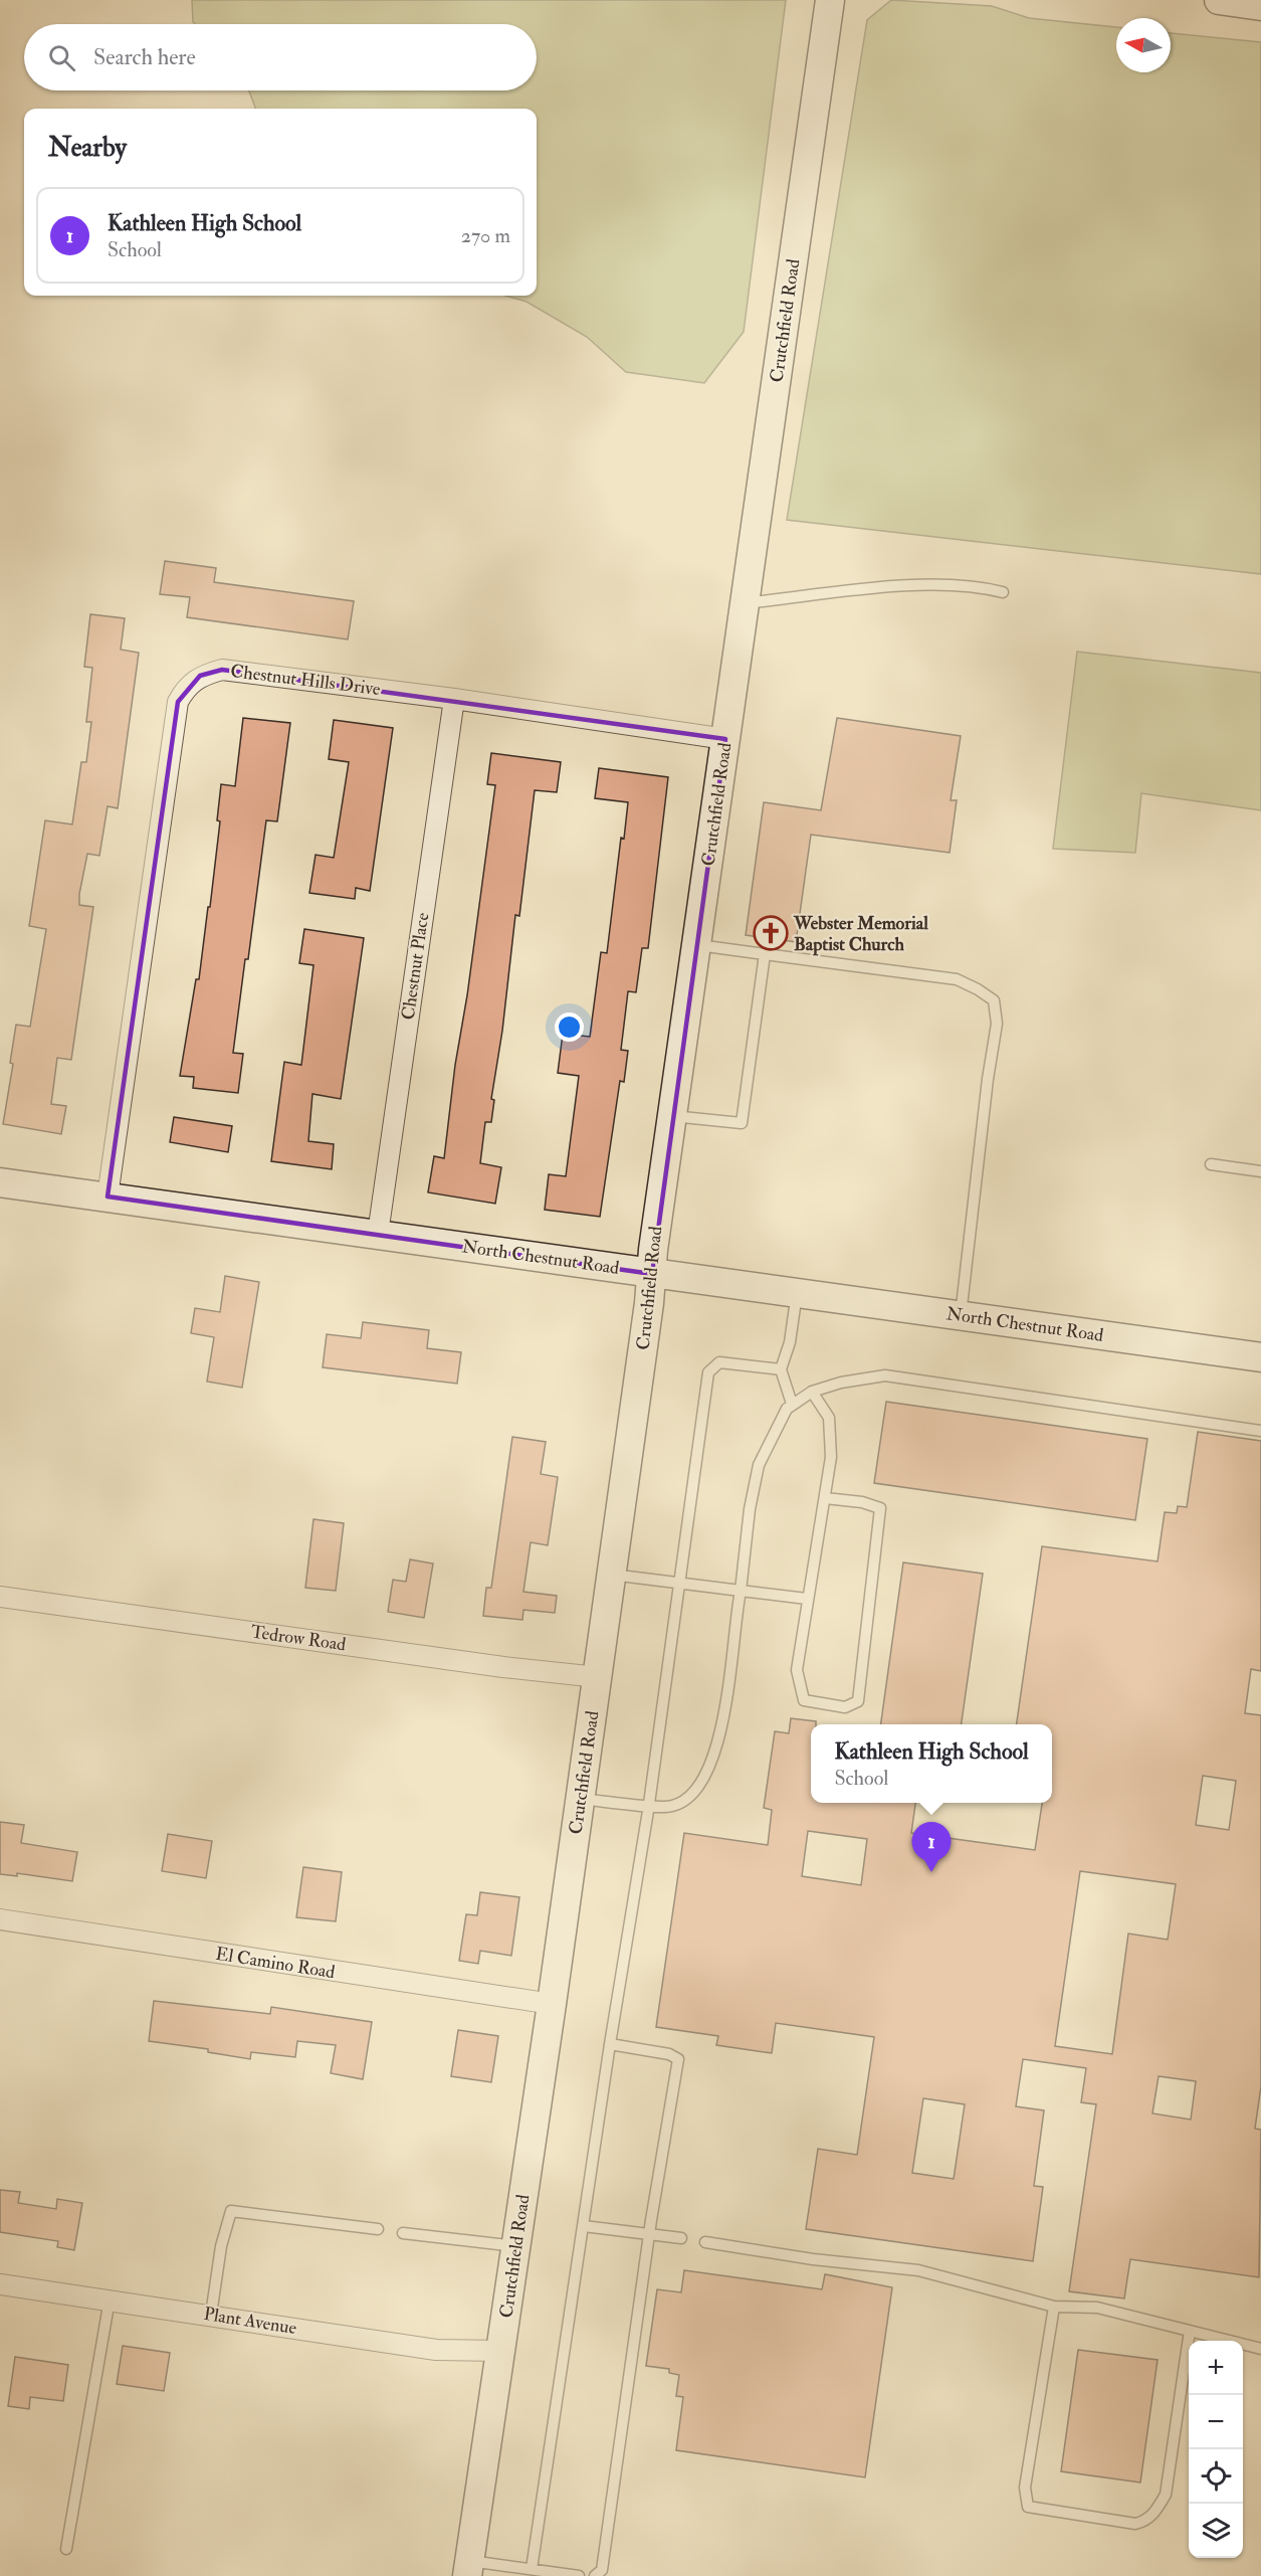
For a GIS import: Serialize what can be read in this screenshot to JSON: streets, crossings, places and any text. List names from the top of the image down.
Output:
{
  "streets": {
    "street": [
      "Crutchfield Road",
      "Chestnut Hills Drive",
      "Chestnut Place",
      "North Chestnut Road",
      "Tedrow Road",
      "El Camino Road",
      "Plant Avenue"
    ]
  },
  "crossings": [
    ["Crutchfield Road", "Chestnut Hills Drive"],
    ["Crutchfield Road", "North Chestnut Road"],
    ["Crutchfield Road", "Tedrow Road"],
    ["Crutchfield Road", "El Camino Road"],
    ["Crutchfield Road", "Plant Avenue"],
    ["Chestnut Hills Drive", "Chestnut Place"],
    ["Chestnut Hills Drive", "North Chestnut Road"],
    ["Chestnut Place", "North Chestnut Road"]
  ],
  "places": {
    "church": ["Webster Memorial Baptist Church"]
  },
  "north": "left",
  "page": {
    "search": "Search here",
    "heading": "Nearby",
    "list": [
      {
        "mark": "1",
        "name": "Kathleen High School",
        "note": "School",
        "value": "270 m"
      }
    ],
    "popup": ["Kathleen High School", "School"],
    "pins": "1",
    "map_buttons": ["+", "−"]
  }
}
